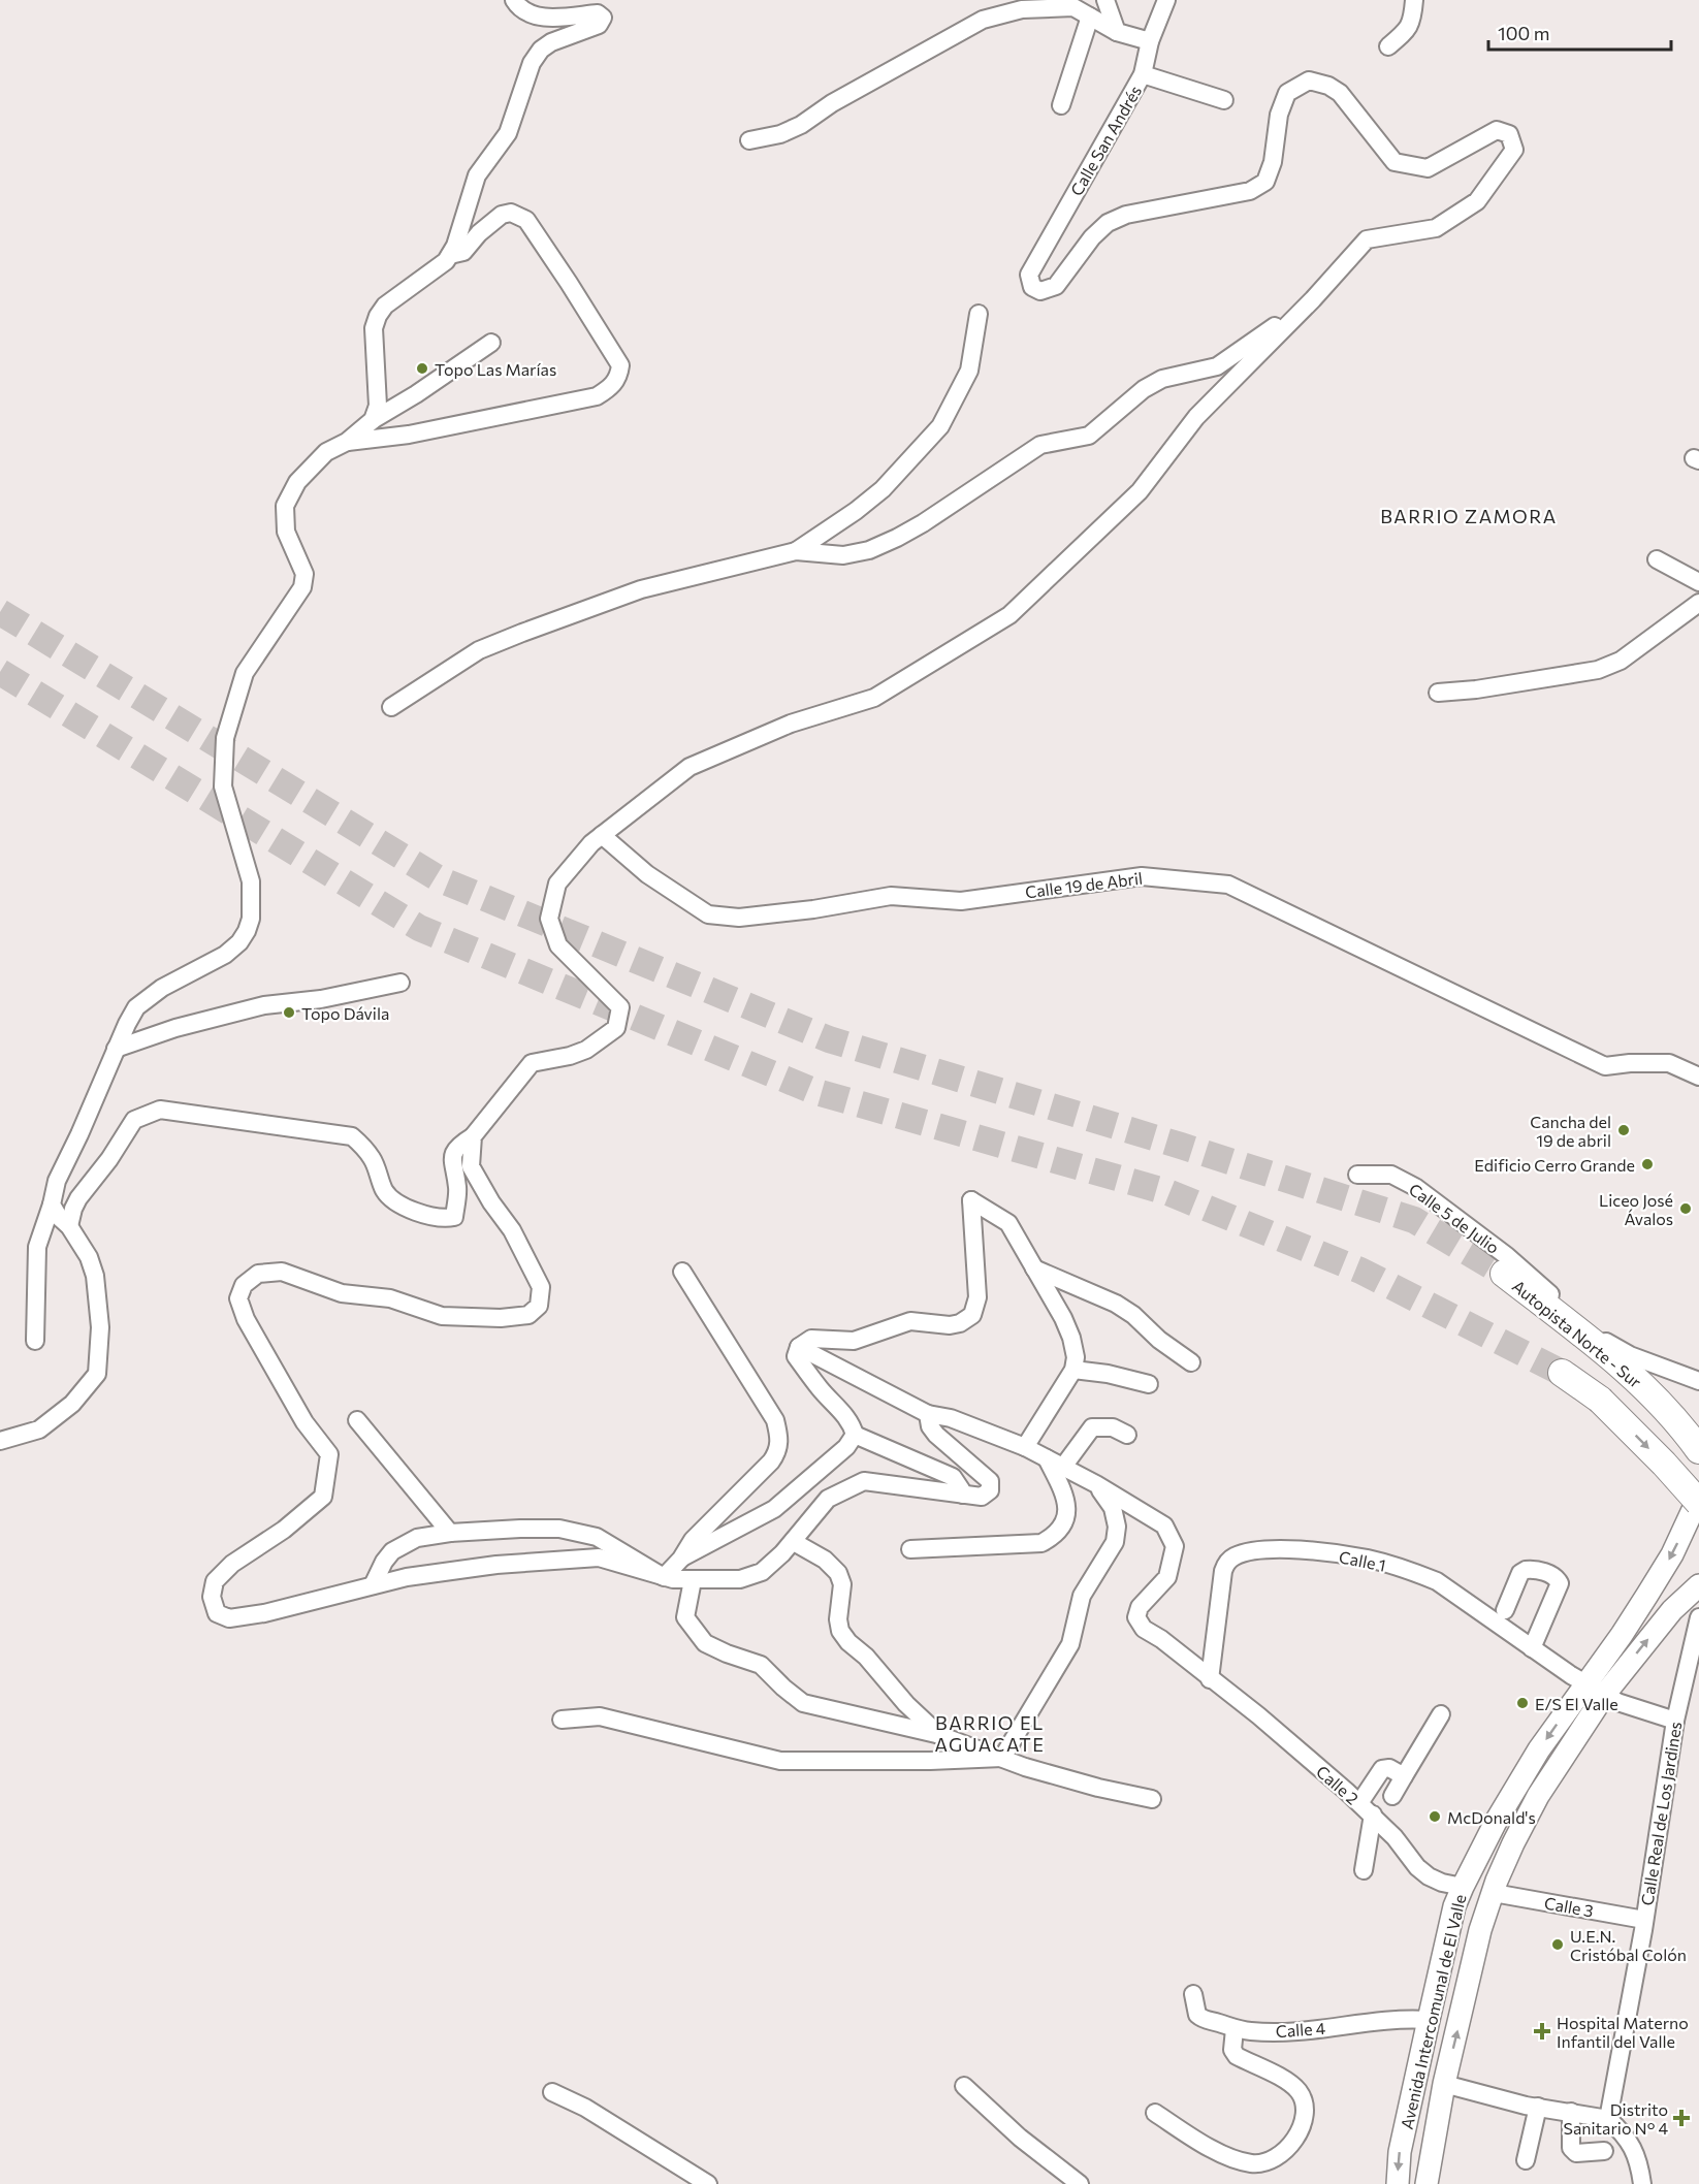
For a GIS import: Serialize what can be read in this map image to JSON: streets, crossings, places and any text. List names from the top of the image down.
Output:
{
  "streets": {
    "highway": ["Autopista Norte - Sur"],
    "main road": ["Avenida Intercomunal de El Valle"],
    "street": [
      "Calle San Andrés",
      "Calle 19 de Abril",
      "Calle 5 de Julio",
      "Calle 1",
      "Calle 2",
      "Calle Real de Los Jardines",
      "Calle 3",
      "Calle 4"
    ]
  },
  "crossings": [
    ["Calle 1", "Calle 2"],
    ["Calle 1", "Avenida Intercomunal de El Valle"],
    ["Calle 2", "Avenida Intercomunal de El Valle"],
    ["Calle Real de Los Jardines", "Calle 3"],
    ["Calle 3", "Avenida Intercomunal de El Valle"],
    ["Avenida Intercomunal de El Valle", "Calle 4"]
  ],
  "districts": ["BARRIO ZAMORA", "BARRIO EL AGUACATE"],
  "places": {
    "other": [
      "Topo Las Marías",
      "Topo Dávila",
      "Cancha del 19 de abril",
      "Edificio Cerro Grande",
      "Liceo José Ávalos",
      "E/S El Valle",
      "McDonald's",
      "U.E.N. Cristóbal Colón"
    ],
    "health": ["Hospital Materno Infantil del Valle", "Distrito Sanitario N° 4"]
  },
  "scale_bar": "100 m"
}
